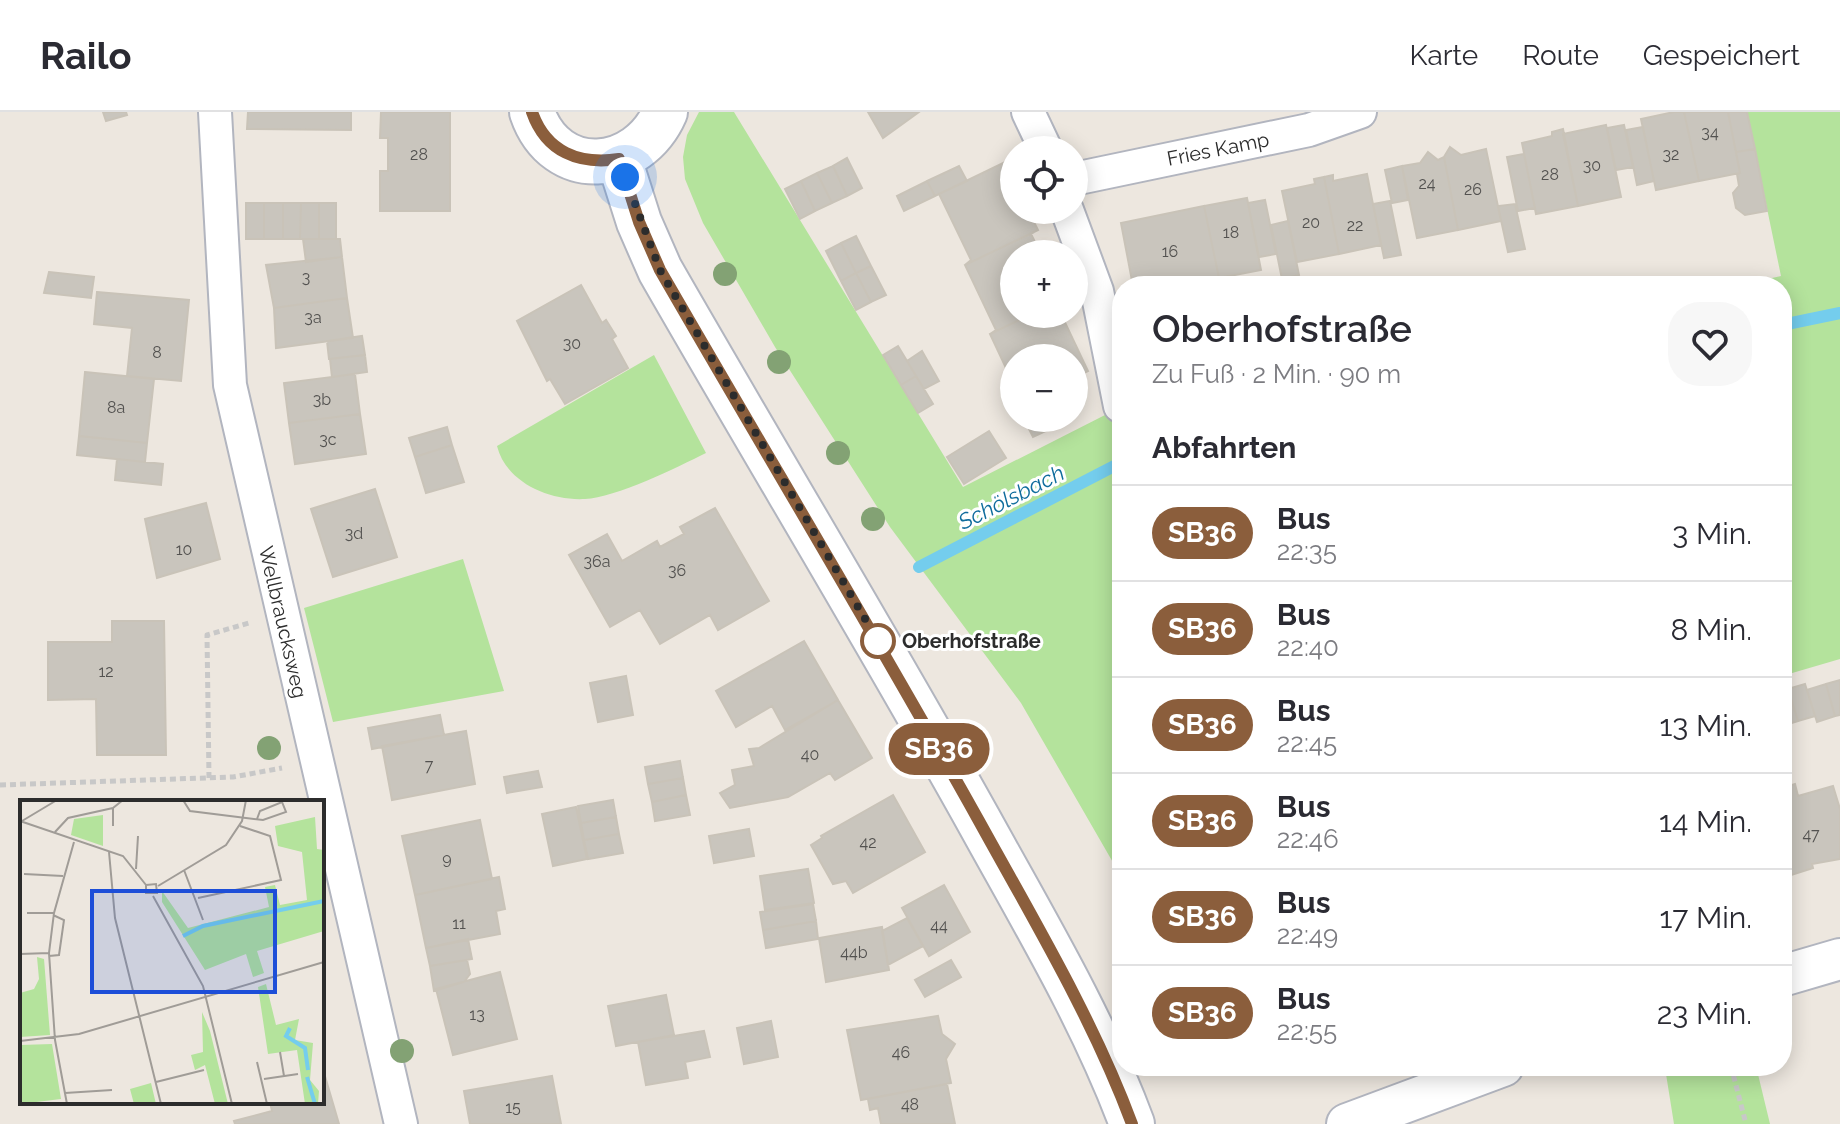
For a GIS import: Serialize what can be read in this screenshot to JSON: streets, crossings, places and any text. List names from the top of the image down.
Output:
{
  "streets": {
    "street": ["Fries Kamp", "Wellbraucksweg"]
  },
  "water": ["Schölsbach"],
  "places": ["Oberhofstraße"],
  "lines": ["bus line SB36"],
  "house_numbers": [
    "34",
    "28",
    "32",
    "30",
    "28",
    "24",
    "26",
    "20",
    "22",
    "18",
    "16",
    "3",
    "3a",
    "30",
    "8",
    "3b",
    "8a",
    "3c",
    "3d",
    "10",
    "36a",
    "36",
    "12",
    "40",
    "7",
    "47",
    "42",
    "9",
    "11",
    "44",
    "44b",
    "13",
    "46",
    "48",
    "15"
  ],
  "page": {
    "header": "Railo",
    "nav": ["Karte", "Route", "Gespeichert"],
    "on_map": "SB36",
    "map_buttons": ["+", "−"],
    "heading": [
      ["Oberhofstraße", "Zu Fuß · 2 Min. · 90 m"],
      "Abfahrten"
    ],
    "list": [
      {
        "mark": "SB36",
        "name": "Bus",
        "note": "22:35",
        "value": "3 Min."
      },
      {
        "mark": "SB36",
        "name": "Bus",
        "note": "22:40",
        "value": "8 Min."
      },
      {
        "mark": "SB36",
        "name": "Bus",
        "note": "22:45",
        "value": "13 Min."
      },
      {
        "mark": "SB36",
        "name": "Bus",
        "note": "22:46",
        "value": "14 Min."
      },
      {
        "mark": "SB36",
        "name": "Bus",
        "note": "22:49",
        "value": "17 Min."
      },
      {
        "mark": "SB36",
        "name": "Bus",
        "note": "22:55",
        "value": "23 Min."
      }
    ]
  }
}
